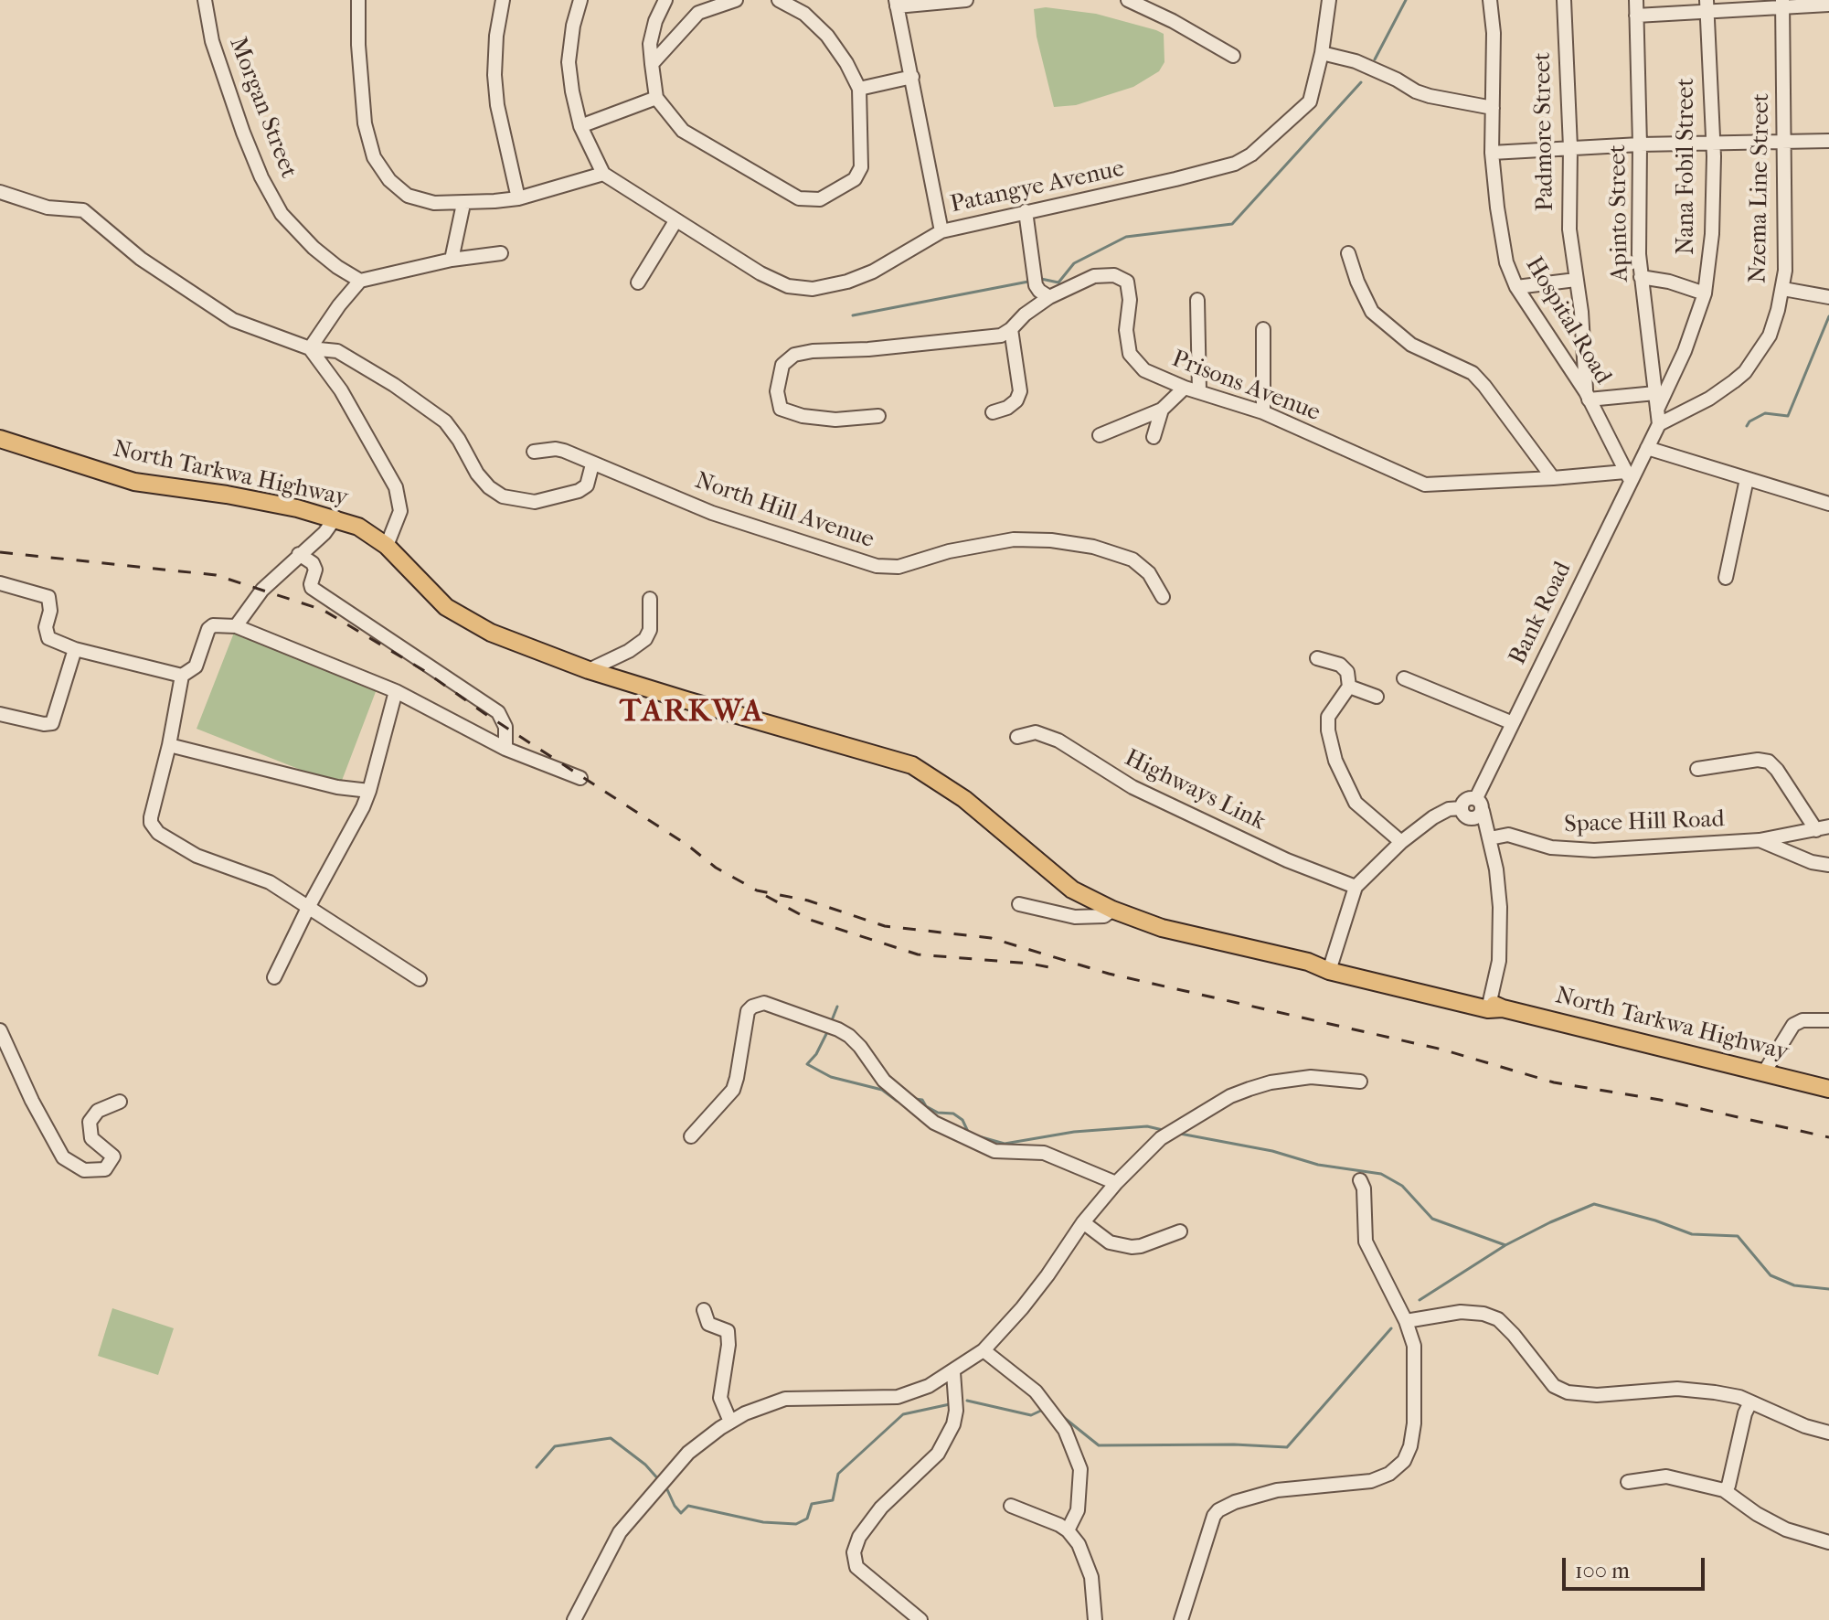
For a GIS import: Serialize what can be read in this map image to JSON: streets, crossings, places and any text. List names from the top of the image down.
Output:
{
  "streets": {
    "main road": ["North Tarkwa Highway"],
    "street": [
      "Morgan Street",
      "Padmore Street",
      "Nana Fobil Street",
      "Patangye Avenue",
      "Nzema Line Street",
      "Apinto Street",
      "Hospital Road",
      "Prisons Avenue",
      "North Hill Avenue",
      "Bank Road",
      "Highways Link",
      "Space Hill Road"
    ]
  },
  "crossings": [
    ["Padmore Street", "Hospital Road"],
    ["Nana Fobil Street", "Nzema Line Street"],
    ["Nana Fobil Street", "Apinto Street"],
    ["Nzema Line Street", "Apinto Street"],
    ["Hospital Road", "Prisons Avenue"],
    ["Hospital Road", "Bank Road"],
    ["Prisons Avenue", "Bank Road"]
  ],
  "districts": ["TARKWA"],
  "scale_bar": "100 m"
}
